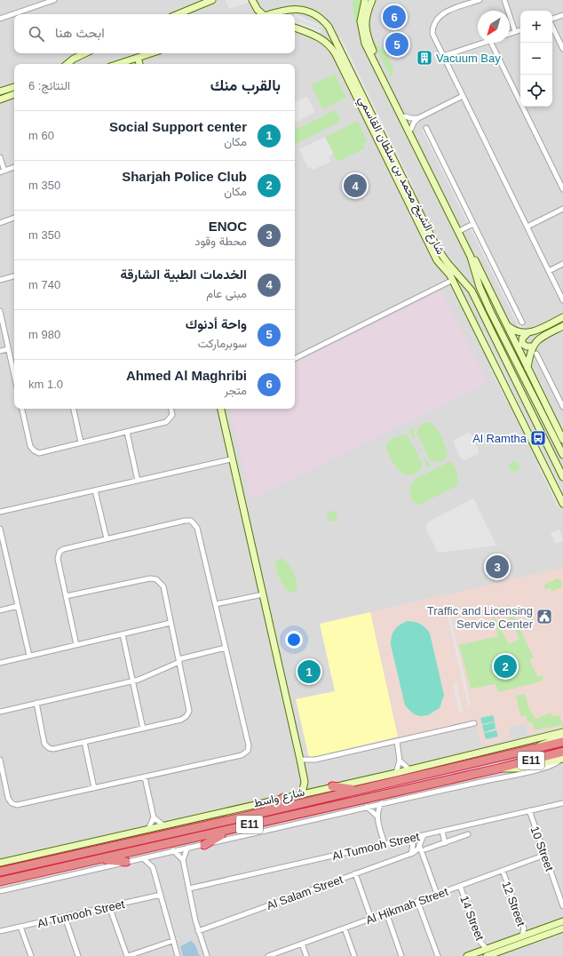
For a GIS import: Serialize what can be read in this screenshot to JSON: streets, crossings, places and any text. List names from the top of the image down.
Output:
{
  "streets": {
    "highway": ["E11", "شارع واسط"],
    "street": [
      "شارع الشيخ محمد بن سلطان القاسمي",
      "Al Tumooh Street",
      "10 Street",
      "Al Salam Street",
      "12 Street",
      "Al Hikmah Street",
      "14 Street"
    ]
  },
  "crossings": [
    ["Al Tumooh Street", "10 Street"],
    ["10 Street", "Al Hikmah Street"],
    ["12 Street", "Al Hikmah Street"],
    ["Al Hikmah Street", "14 Street"]
  ],
  "places": {
    "building": ["Vacuum Bay"],
    "bus stop": ["Al Ramtha"],
    "public building": ["Traffic and Licensing Service Center"]
  },
  "north": "bottom left",
  "page": {
    "pins": [
      "6",
      "5",
      "4",
      "3",
      "2",
      "1"
    ],
    "map_buttons": ["+", "−"],
    "search": "ابحث هنا",
    "heading": ["بالقرب منك", "النتائج: 6"],
    "list": [
      {
        "mark": "1",
        "name": "Social Support center",
        "note": "مكان",
        "value": "60 m"
      },
      {
        "mark": "2",
        "name": "Sharjah Police Club",
        "note": "مكان",
        "value": "350 m"
      },
      {
        "mark": "3",
        "name": "ENOC",
        "note": "محطة وقود",
        "value": "350 m"
      },
      {
        "mark": "4",
        "name": "الخدمات الطبية الشارقة",
        "note": "مبنى عام",
        "value": "740 m"
      },
      {
        "mark": "5",
        "name": "واحة أدنوك",
        "note": "سوبرماركت",
        "value": "980 m"
      },
      {
        "mark": "6",
        "name": "Ahmed Al Maghribi",
        "note": "متجر",
        "value": "1.0 km"
      }
    ]
  }
}
